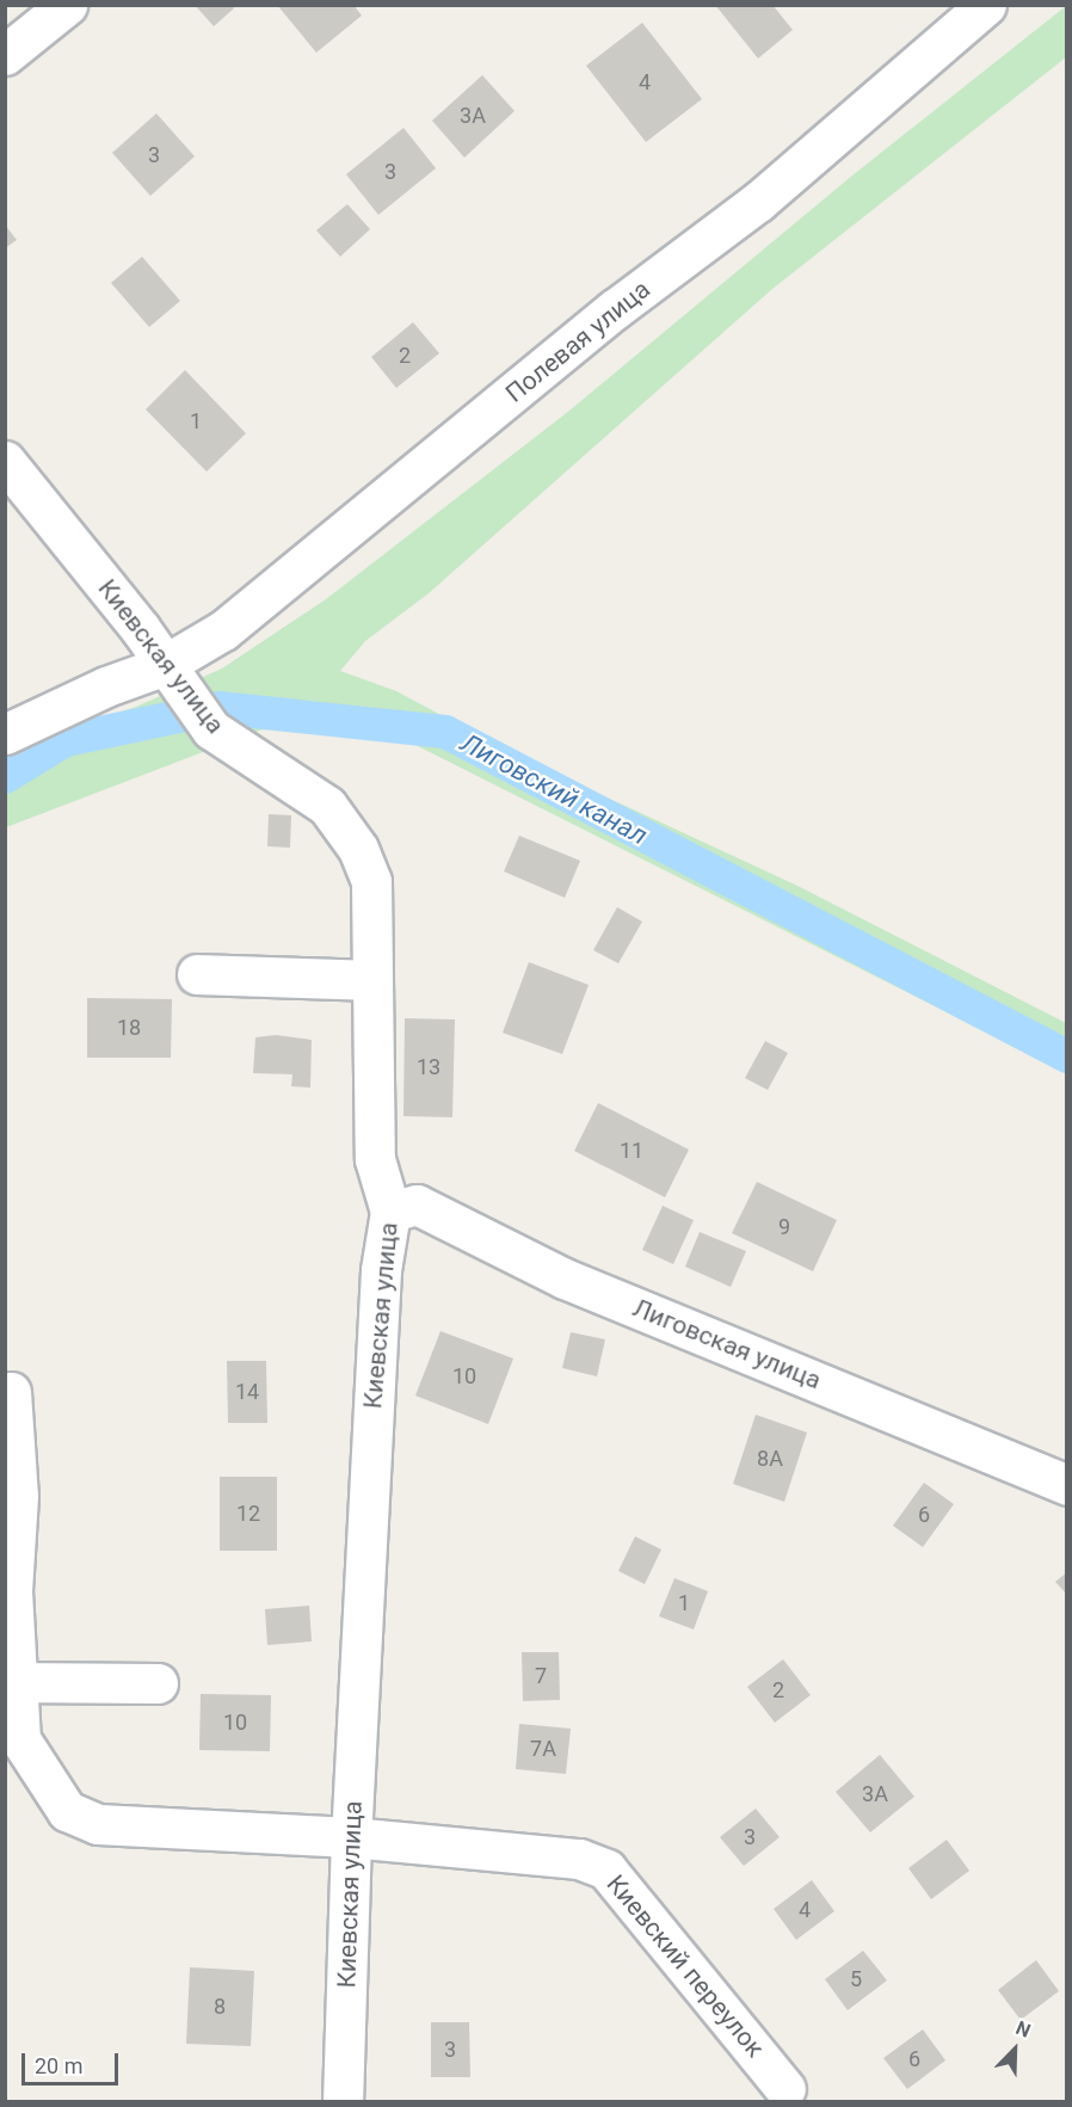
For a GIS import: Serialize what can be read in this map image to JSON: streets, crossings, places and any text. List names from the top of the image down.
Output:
{
  "streets": {
    "street": [
      "Полевая улица",
      "Киевская улица",
      "Лиговская улица",
      "Киевский переулок"
    ]
  },
  "crossings": [
    ["Полевая улица", "Киевская улица"],
    ["Киевская улица", "Лиговская улица"],
    ["Киевская улица", "Киевский переулок"]
  ],
  "water": ["Лиговский канал"],
  "house_numbers": [
    "4",
    "3А",
    "3",
    "3",
    "2",
    "1",
    "18",
    "13",
    "11",
    "9",
    "10",
    "14",
    "8А",
    "12",
    "6",
    "1",
    "7",
    "2",
    "10",
    "7А",
    "3А",
    "3",
    "4",
    "5",
    "8",
    "3",
    "6"
  ],
  "scale_bar": "20 m",
  "north": "top right"
}
